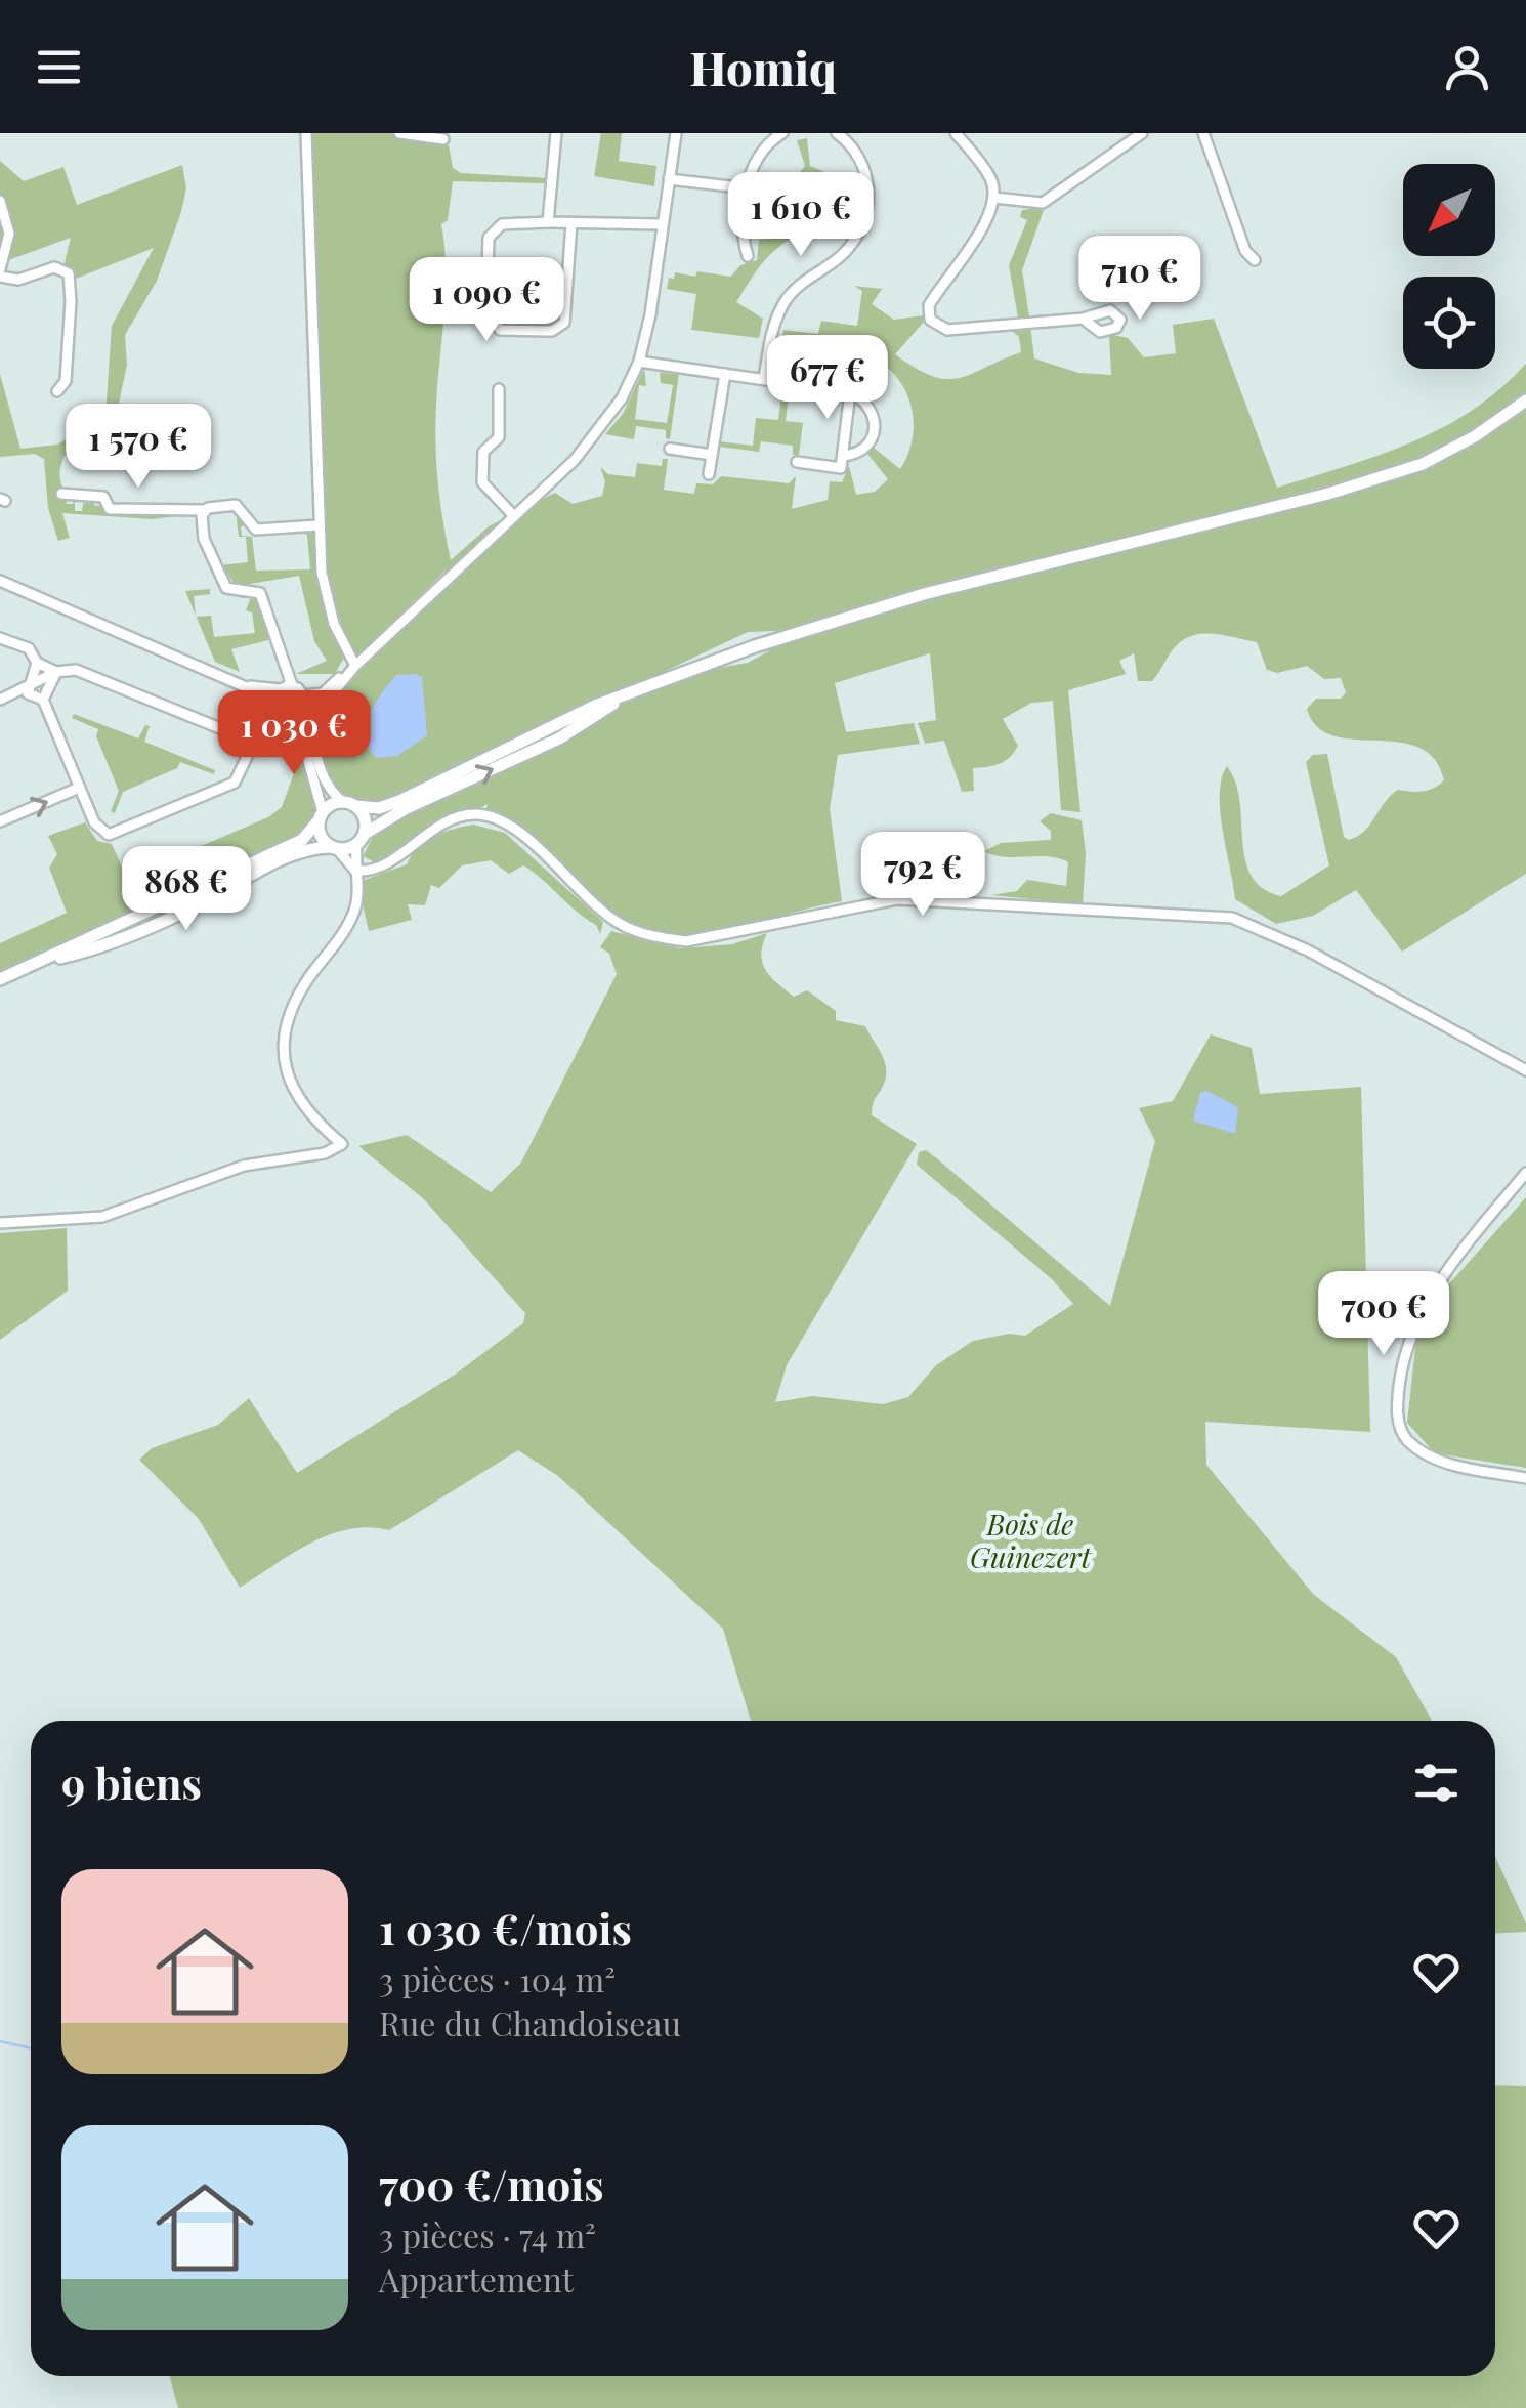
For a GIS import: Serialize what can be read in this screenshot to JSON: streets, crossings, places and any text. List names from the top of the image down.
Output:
{
  "parks": ["Bois de Guinezert"],
  "north": "bottom left",
  "page": {
    "header": "Homiq",
    "price": [
      "1 610 €",
      "710 €",
      "1 090 €",
      "677 €",
      "1 570 €",
      "1 030 €",
      "792 €",
      "868 €",
      "700 €"
    ],
    "heading": "9 biens",
    "list": [
      {
        "name": "1 030 €/mois",
        "note": "3 pièces · 104 m² · Rue du Chandoiseau"
      },
      {
        "name": "700 €/mois",
        "note": "3 pièces · 74 m² · Appartement"
      }
    ]
  }
}
